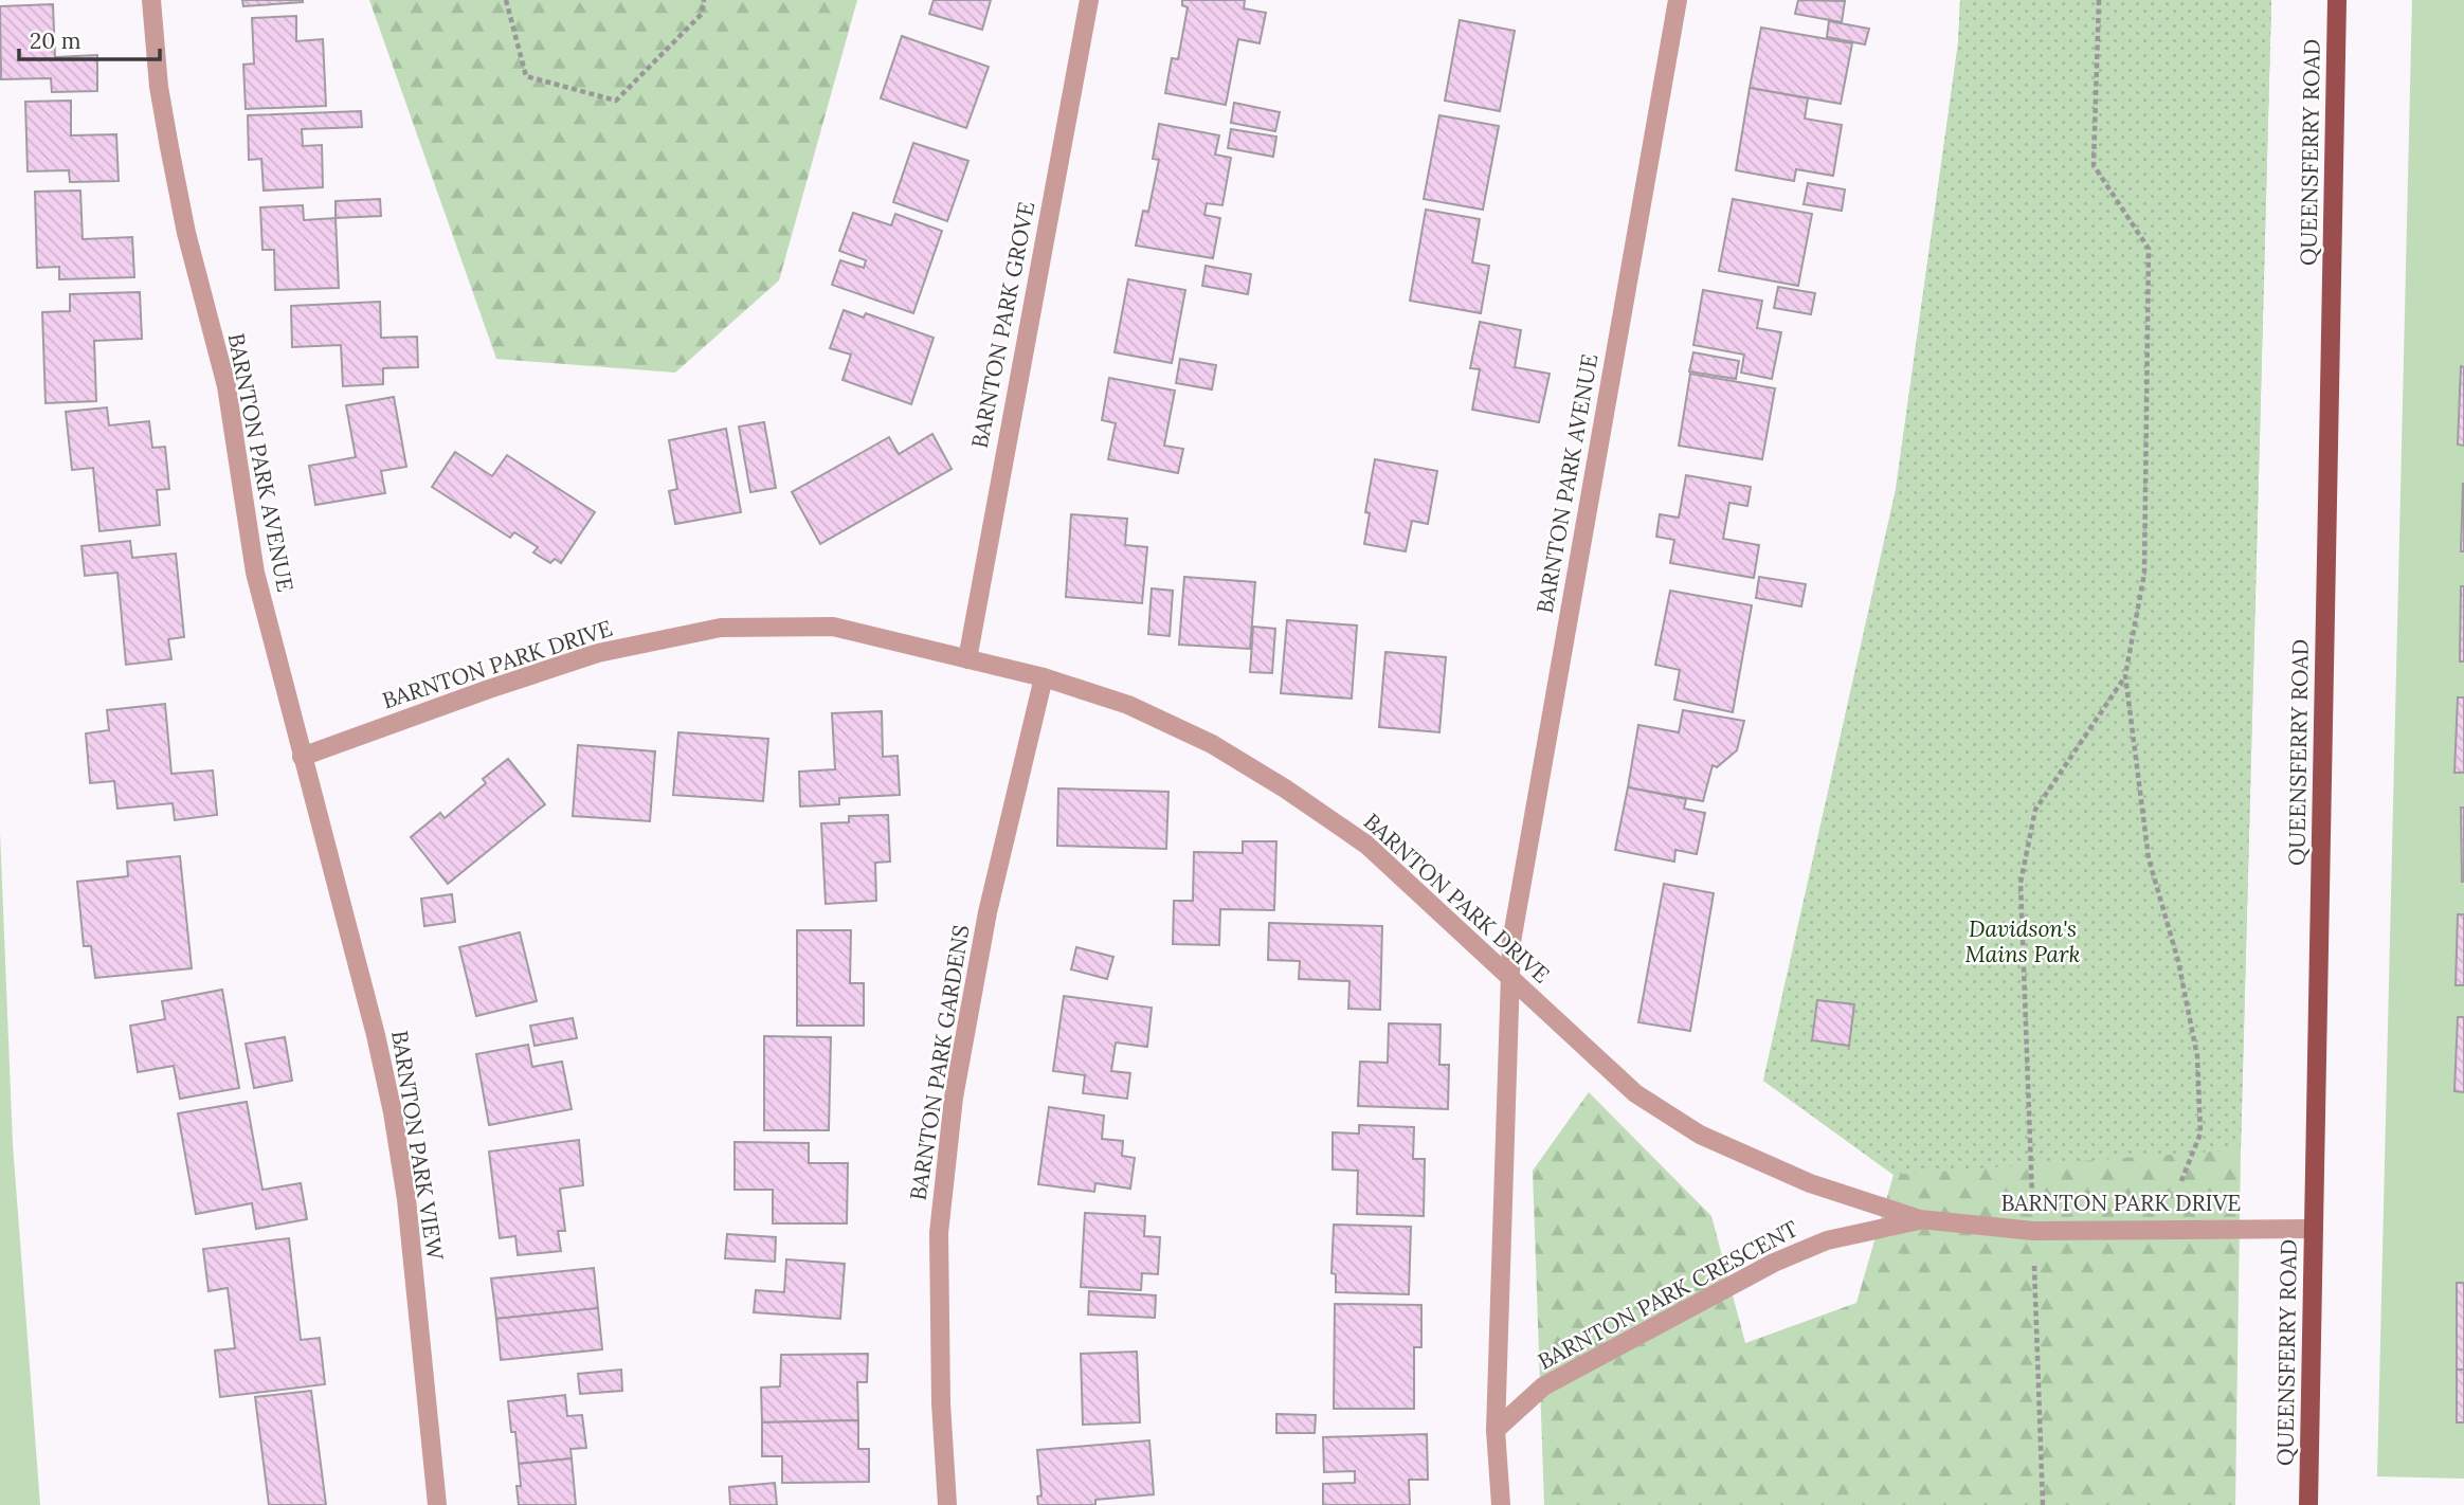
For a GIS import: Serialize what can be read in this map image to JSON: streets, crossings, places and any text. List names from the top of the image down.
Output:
{
  "streets": {
    "main road": ["QUEENSFERRY ROAD"],
    "street": [
      "BARNTON PARK GROVE",
      "BARNTON PARK AVENUE",
      "BARNTON PARK DRIVE",
      "BARNTON PARK GARDENS",
      "BARNTON PARK VIEW",
      "BARNTON PARK CRESCENT"
    ]
  },
  "crossings": [
    ["QUEENSFERRY ROAD", "BARNTON PARK DRIVE"],
    ["BARNTON PARK GROVE", "BARNTON PARK DRIVE"],
    ["BARNTON PARK AVENUE", "BARNTON PARK DRIVE"],
    ["BARNTON PARK AVENUE", "BARNTON PARK VIEW"],
    ["BARNTON PARK DRIVE", "BARNTON PARK GARDENS"],
    ["BARNTON PARK DRIVE", "BARNTON PARK VIEW"],
    ["BARNTON PARK DRIVE", "BARNTON PARK CRESCENT"]
  ],
  "parks": ["Davidson's Mains Park"],
  "scale_bar": "20 m"
}
